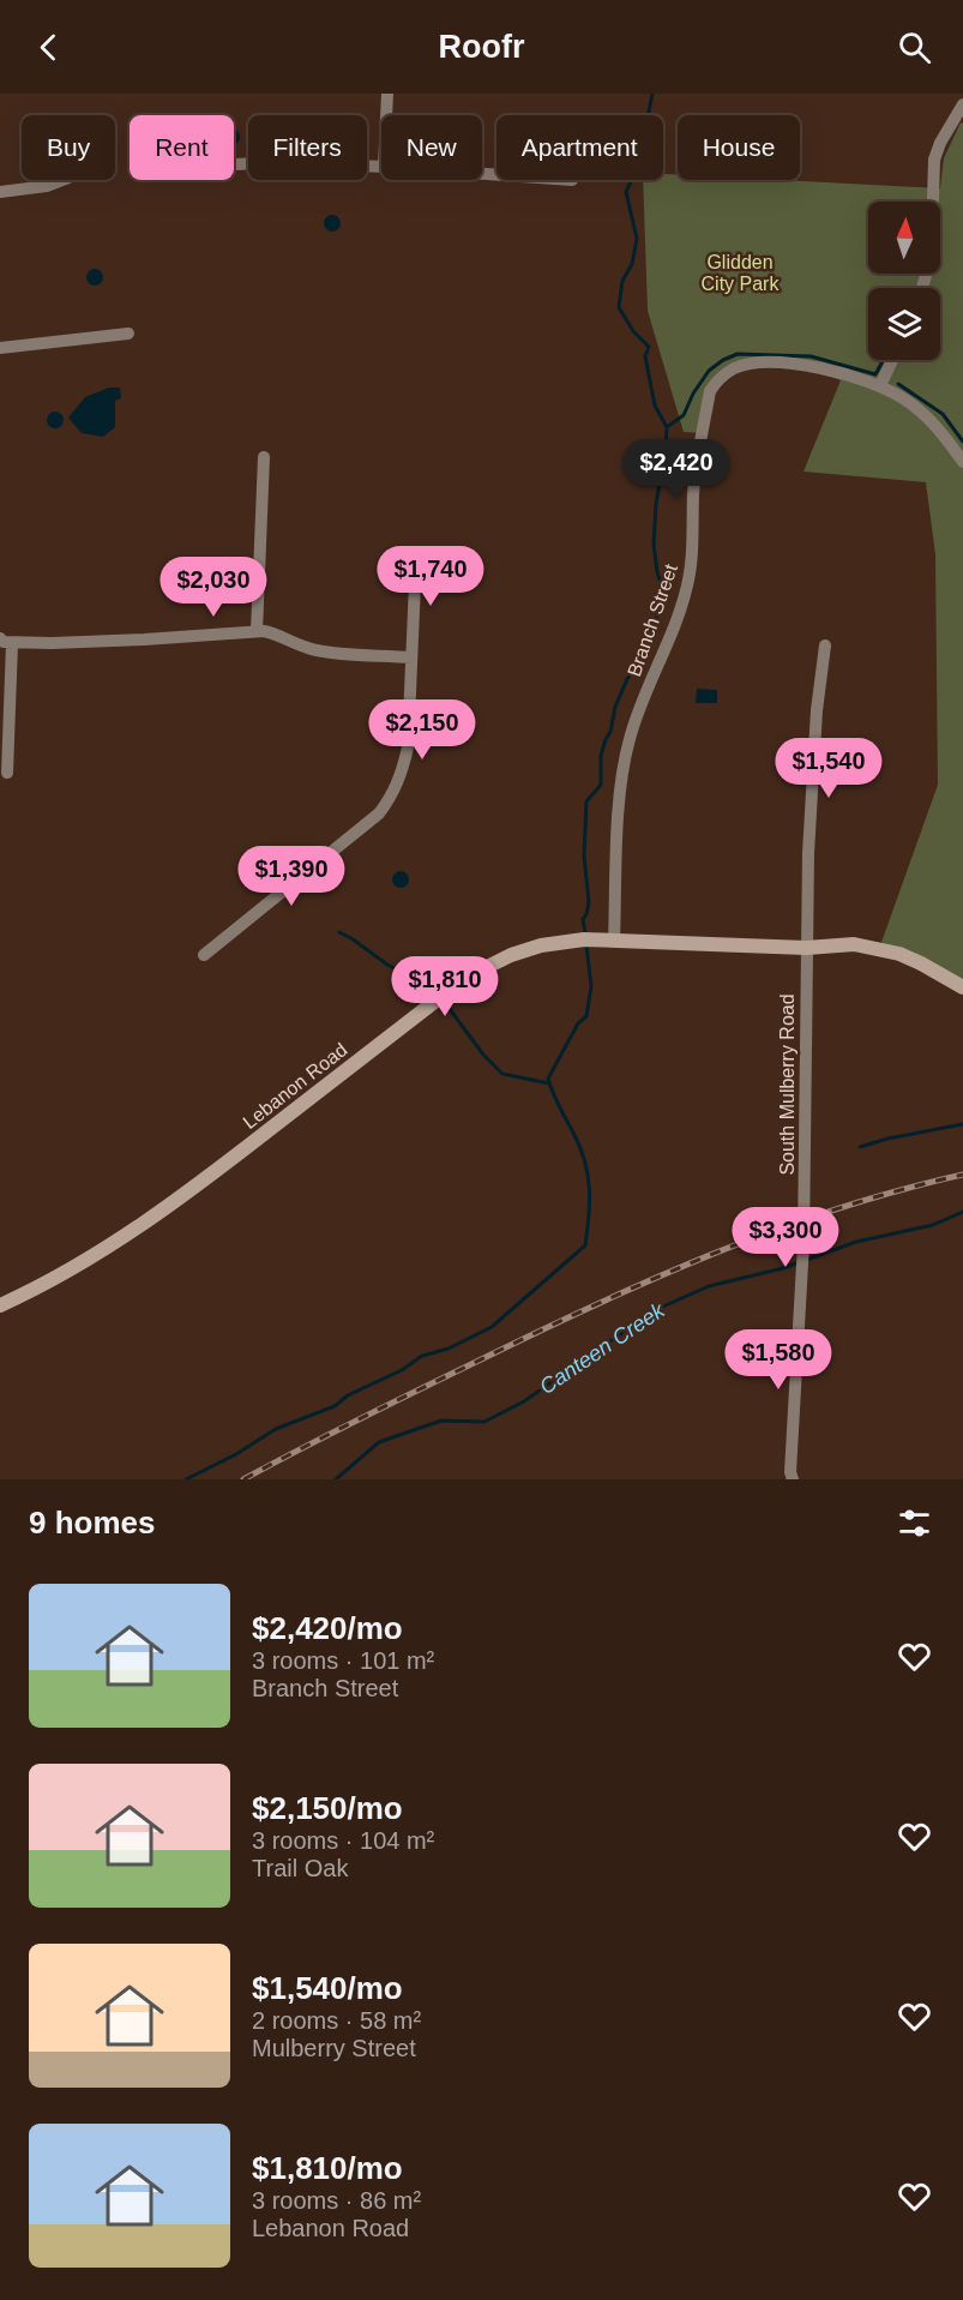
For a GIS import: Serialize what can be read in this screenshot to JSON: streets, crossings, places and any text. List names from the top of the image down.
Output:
{
  "streets": {
    "street": ["Branch Street", "South Mulberry Road", "Lebanon Road"]
  },
  "crossings": [
    ["Branch Street", "Lebanon Road"],
    ["South Mulberry Road", "Lebanon Road"]
  ],
  "water": ["Canteen Creek"],
  "parks": ["Glidden City Park"],
  "north": "top",
  "page": {
    "header": "Roofr",
    "chip": [
      "Buy",
      "Rent",
      "Filters",
      "New",
      "Apartment",
      "House"
    ],
    "price": [
      "$2,420",
      "$1,740",
      "$2,030",
      "$2,150",
      "$1,540",
      "$1,390",
      "$1,810",
      "$3,300",
      "$1,580"
    ],
    "heading": "9 homes",
    "list": [
      {
        "name": "$2,420/mo",
        "note": "3 rooms · 101 m² · Branch Street"
      },
      {
        "name": "$2,150/mo",
        "note": "3 rooms · 104 m² · Trail Oak"
      },
      {
        "name": "$1,540/mo",
        "note": "2 rooms · 58 m² · Mulberry Street"
      },
      {
        "name": "$1,810/mo",
        "note": "3 rooms · 86 m² · Lebanon Road"
      }
    ]
  }
}
